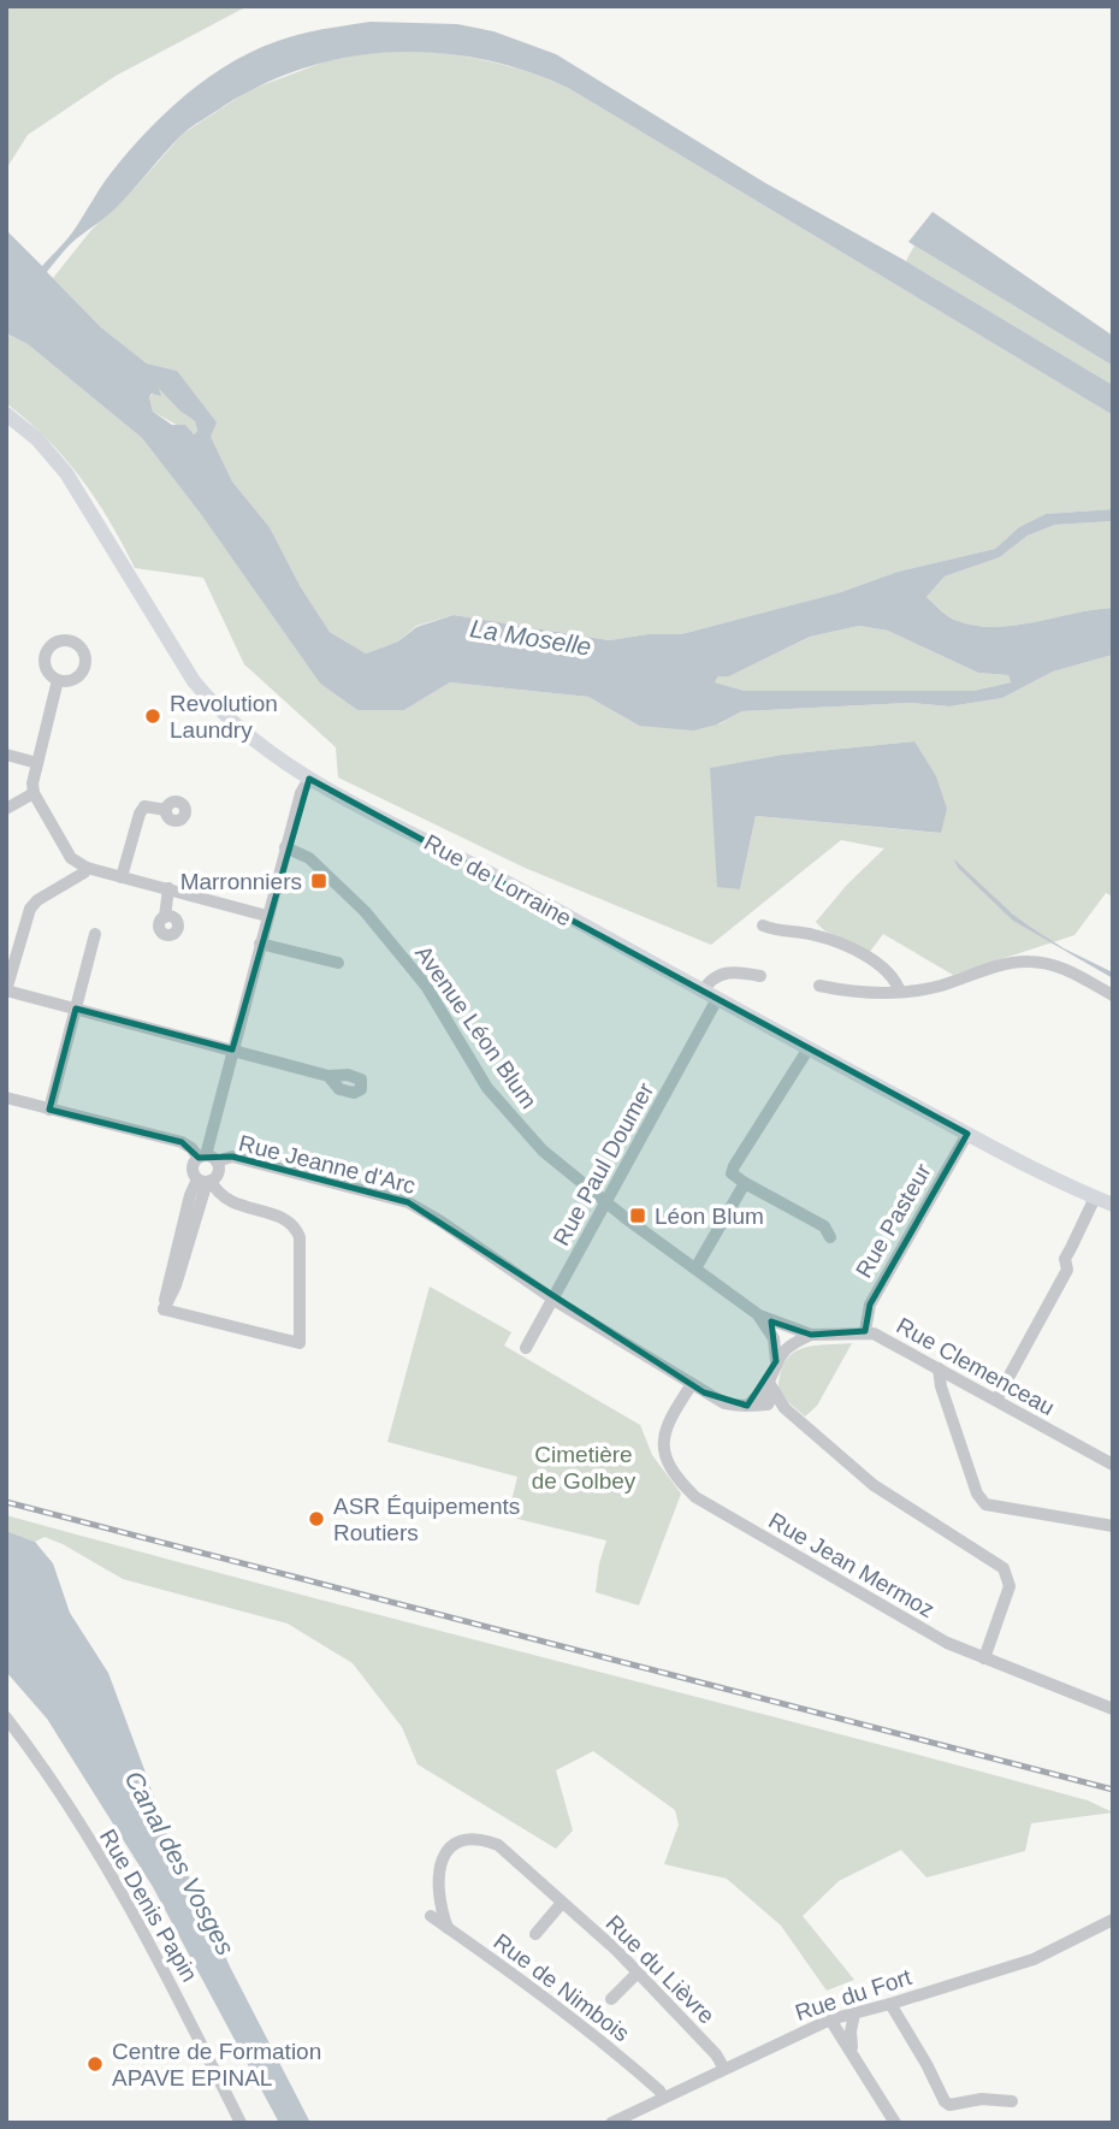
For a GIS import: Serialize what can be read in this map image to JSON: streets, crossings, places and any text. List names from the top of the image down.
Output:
{
  "streets": {
    "main road": ["Rue de Lorraine"],
    "street": [
      "Avenue Léon Blum",
      "Rue Jeanne d'Arc",
      "Rue Paul Doumer",
      "Rue Pasteur",
      "Rue Clemenceau",
      "Rue Jean Mermoz",
      "Rue Denis Papin",
      "Rue du Lièvre",
      "Rue de Nimbois",
      "Rue du Fort"
    ]
  },
  "crossings": [
    ["Rue de Lorraine", "Rue Paul Doumer"],
    ["Rue de Lorraine", "Rue Pasteur"],
    ["Avenue Léon Blum", "Rue Paul Doumer"],
    ["Avenue Léon Blum", "Rue Clemenceau"],
    ["Rue Jeanne d'Arc", "Rue Paul Doumer"],
    ["Rue Jeanne d'Arc", "Rue Jean Mermoz"],
    ["Rue Pasteur", "Rue Clemenceau"],
    ["Rue du Lièvre", "Rue de Nimbois"],
    ["Rue du Lièvre", "Rue du Fort"],
    ["Rue de Nimbois", "Rue du Fort"]
  ],
  "water": ["La Moselle", "Canal des Vosges"],
  "parks": ["Cimetière de Golbey"],
  "places": {
    "other": ["Revolution Laundry", "ASR Équipements Routiers", "Centre de Formation APAVE EPINAL"],
    "transit": ["Marronniers", "Léon Blum"]
  }
}
